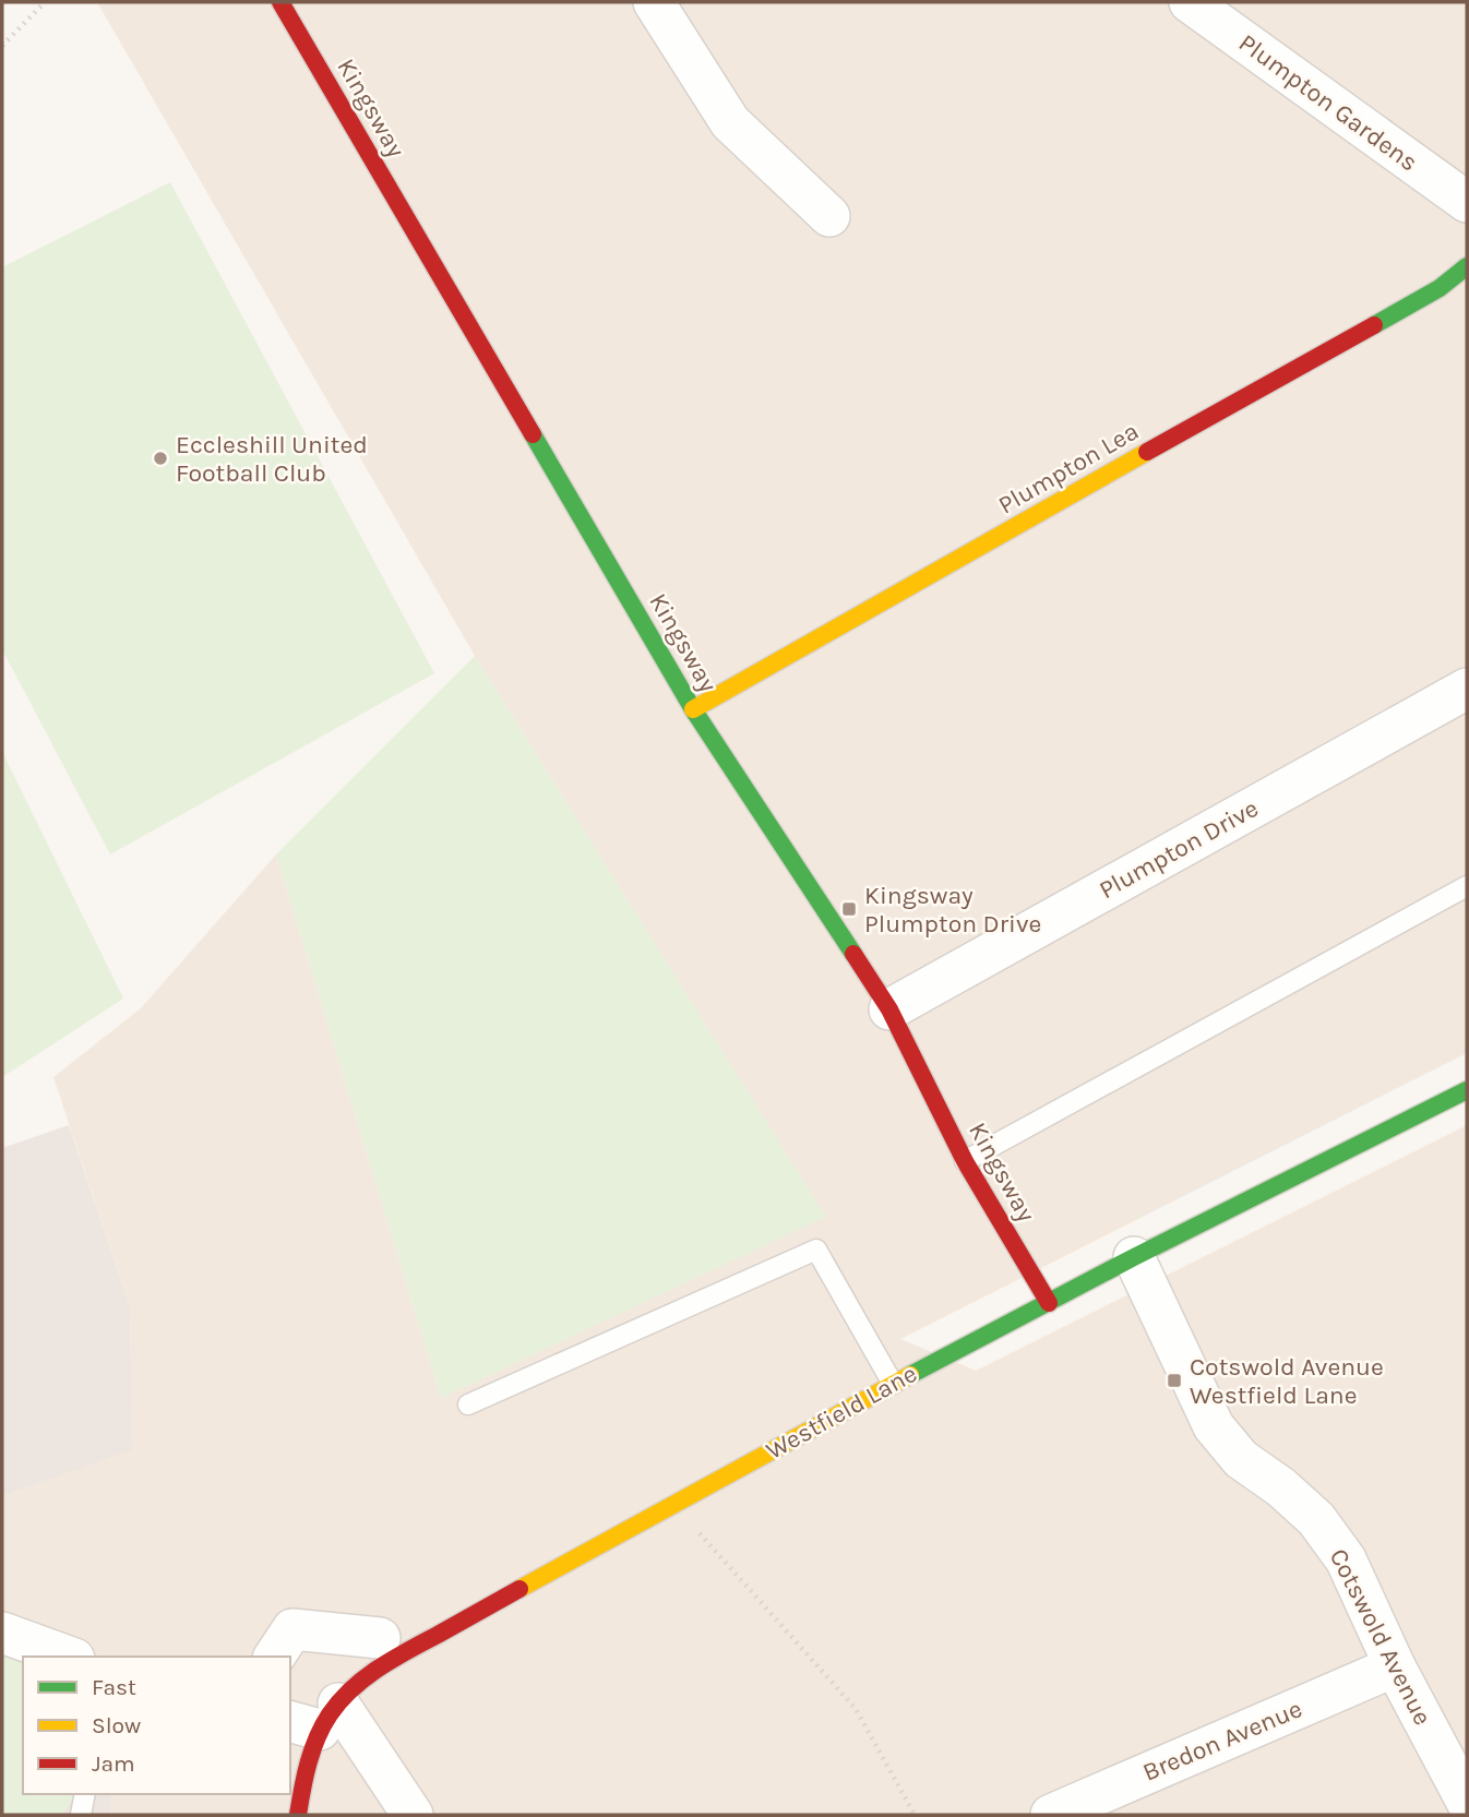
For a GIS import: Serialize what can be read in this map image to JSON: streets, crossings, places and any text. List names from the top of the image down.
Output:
{
  "streets": {
    "street": [
      "Plumpton Gardens",
      "Kingsway",
      "Plumpton Lea",
      "Plumpton Drive",
      "Westfield Lane",
      "Cotswold Avenue",
      "Bredon Avenue"
    ]
  },
  "crossings": [
    ["Kingsway", "Plumpton Lea"],
    ["Kingsway", "Plumpton Drive"],
    ["Kingsway", "Westfield Lane"],
    ["Westfield Lane", "Cotswold Avenue"],
    ["Cotswold Avenue", "Bredon Avenue"]
  ],
  "places": {
    "other": ["Eccleshill United Football Club"],
    "transit": ["Kingsway Plumpton Drive", "Cotswold Avenue Westfield Lane"]
  },
  "legend": ["Fast", "Slow", "Jam"]
}
